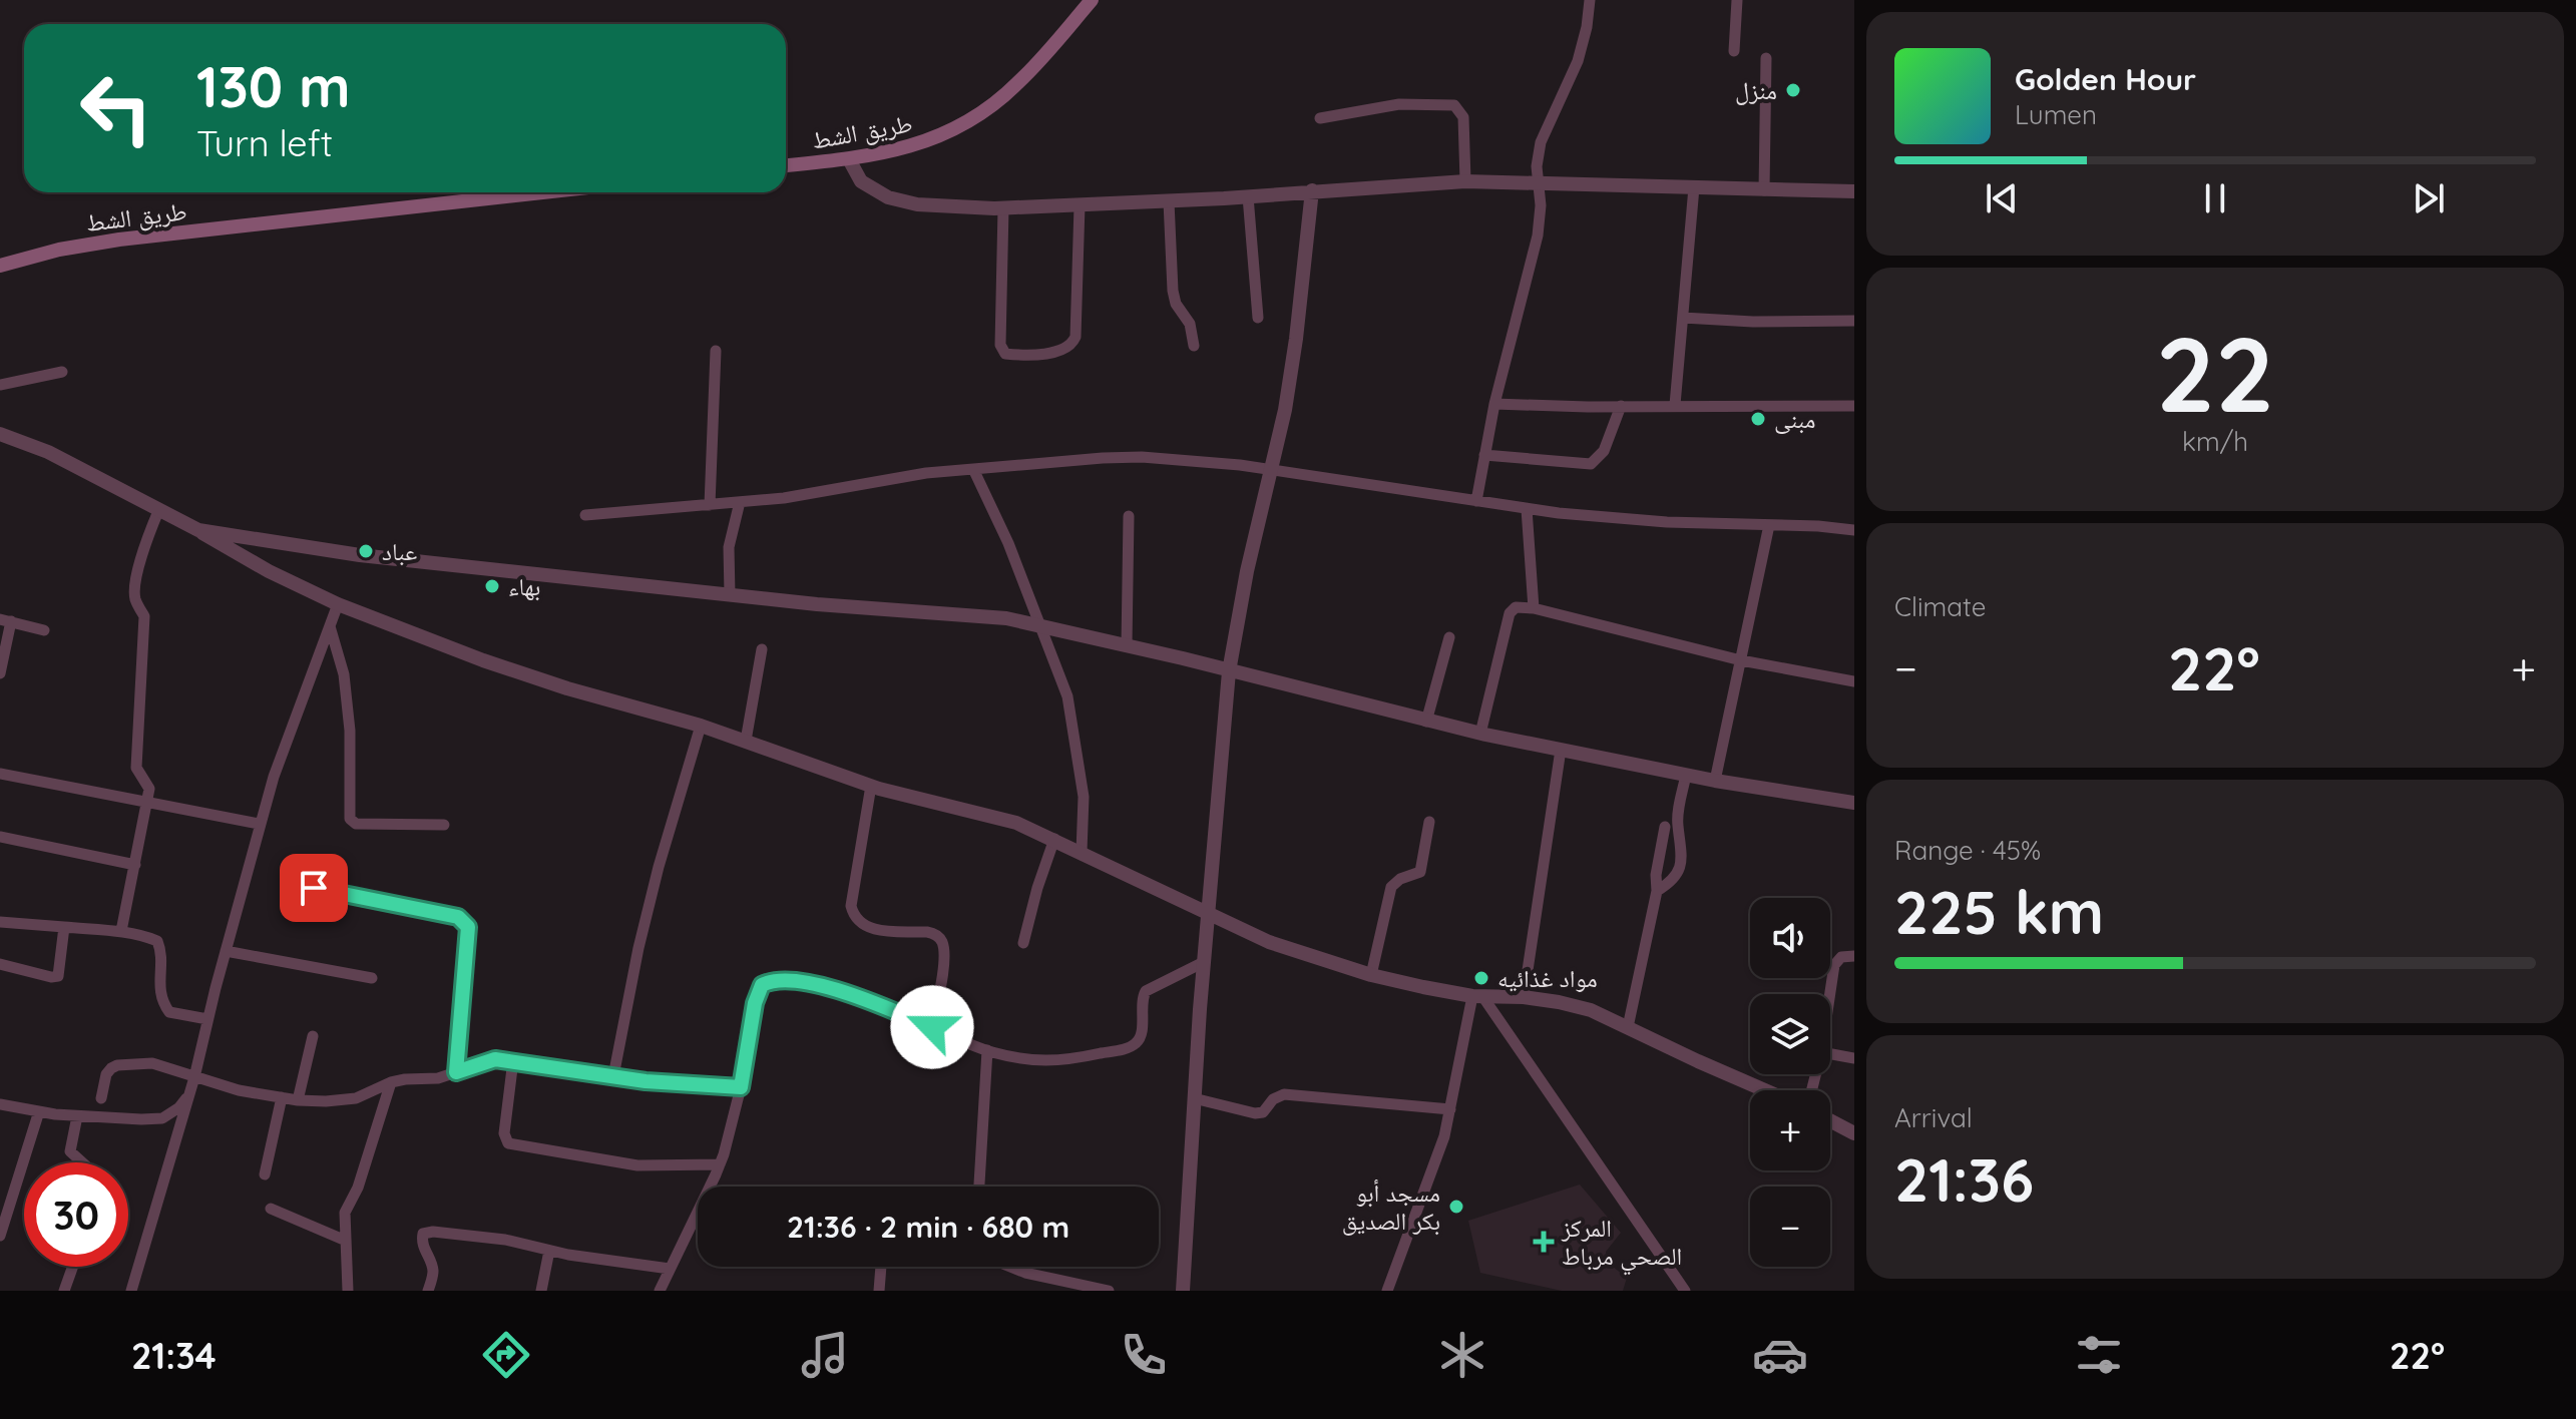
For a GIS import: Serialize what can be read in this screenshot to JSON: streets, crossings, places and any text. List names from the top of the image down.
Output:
{
  "streets": {
    "main road": ["طريق الشط"]
  },
  "places": {
    "other": [
      "منزل",
      "مبنى",
      "عباد",
      "بهاء",
      "مواد غذائيه",
      "مسجد أبو بكر الصديق"
    ],
    "health": ["المركز الصحي مرباط"]
  },
  "page": {
    "turn": ["130 m", "Turn left"],
    "song": ["Golden Hour", "Lumen"],
    "tile": [
      ["22", "km/h"],
      "Climate",
      ["Range · 45%", "225 km"],
      ["Arrival", "21:36"]
    ],
    "heat": ["−", "22°", "+"],
    "map_buttons": ["+", "−"],
    "limit": "30",
    "trip": "21:36 · 2 min · 680 m",
    "tabs": ["21:34", "22°"]
  }
}
